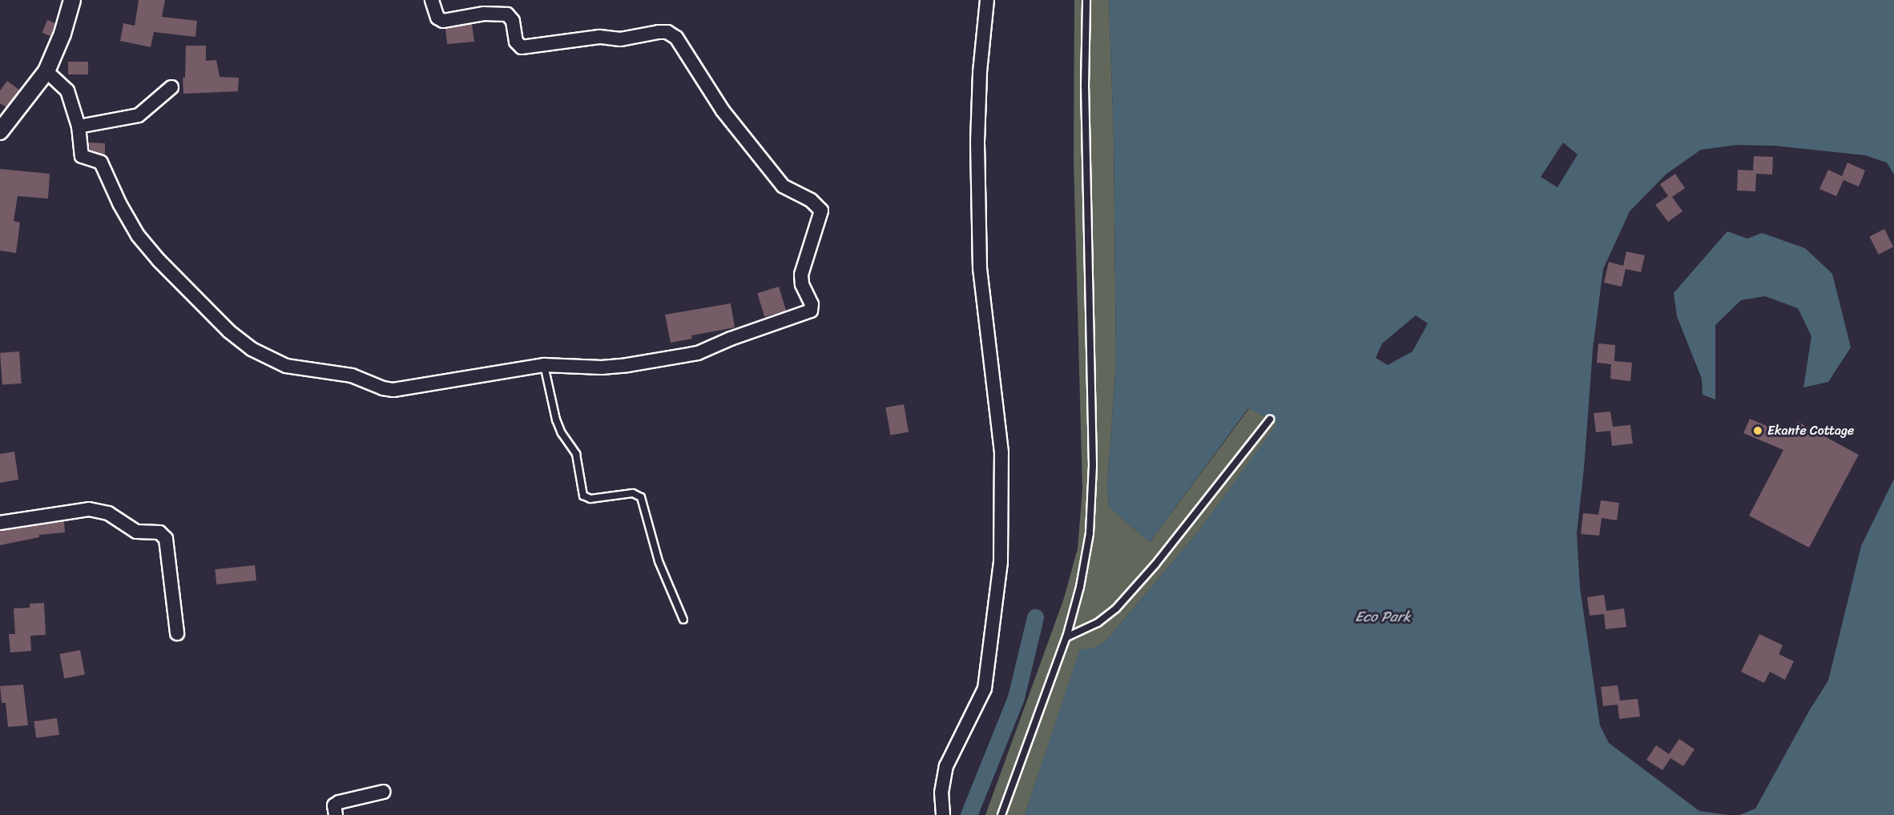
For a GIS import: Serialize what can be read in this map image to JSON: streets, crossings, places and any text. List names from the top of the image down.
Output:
{
  "water": ["Eco Park"],
  "places": ["Ekante Cottage"]
}
